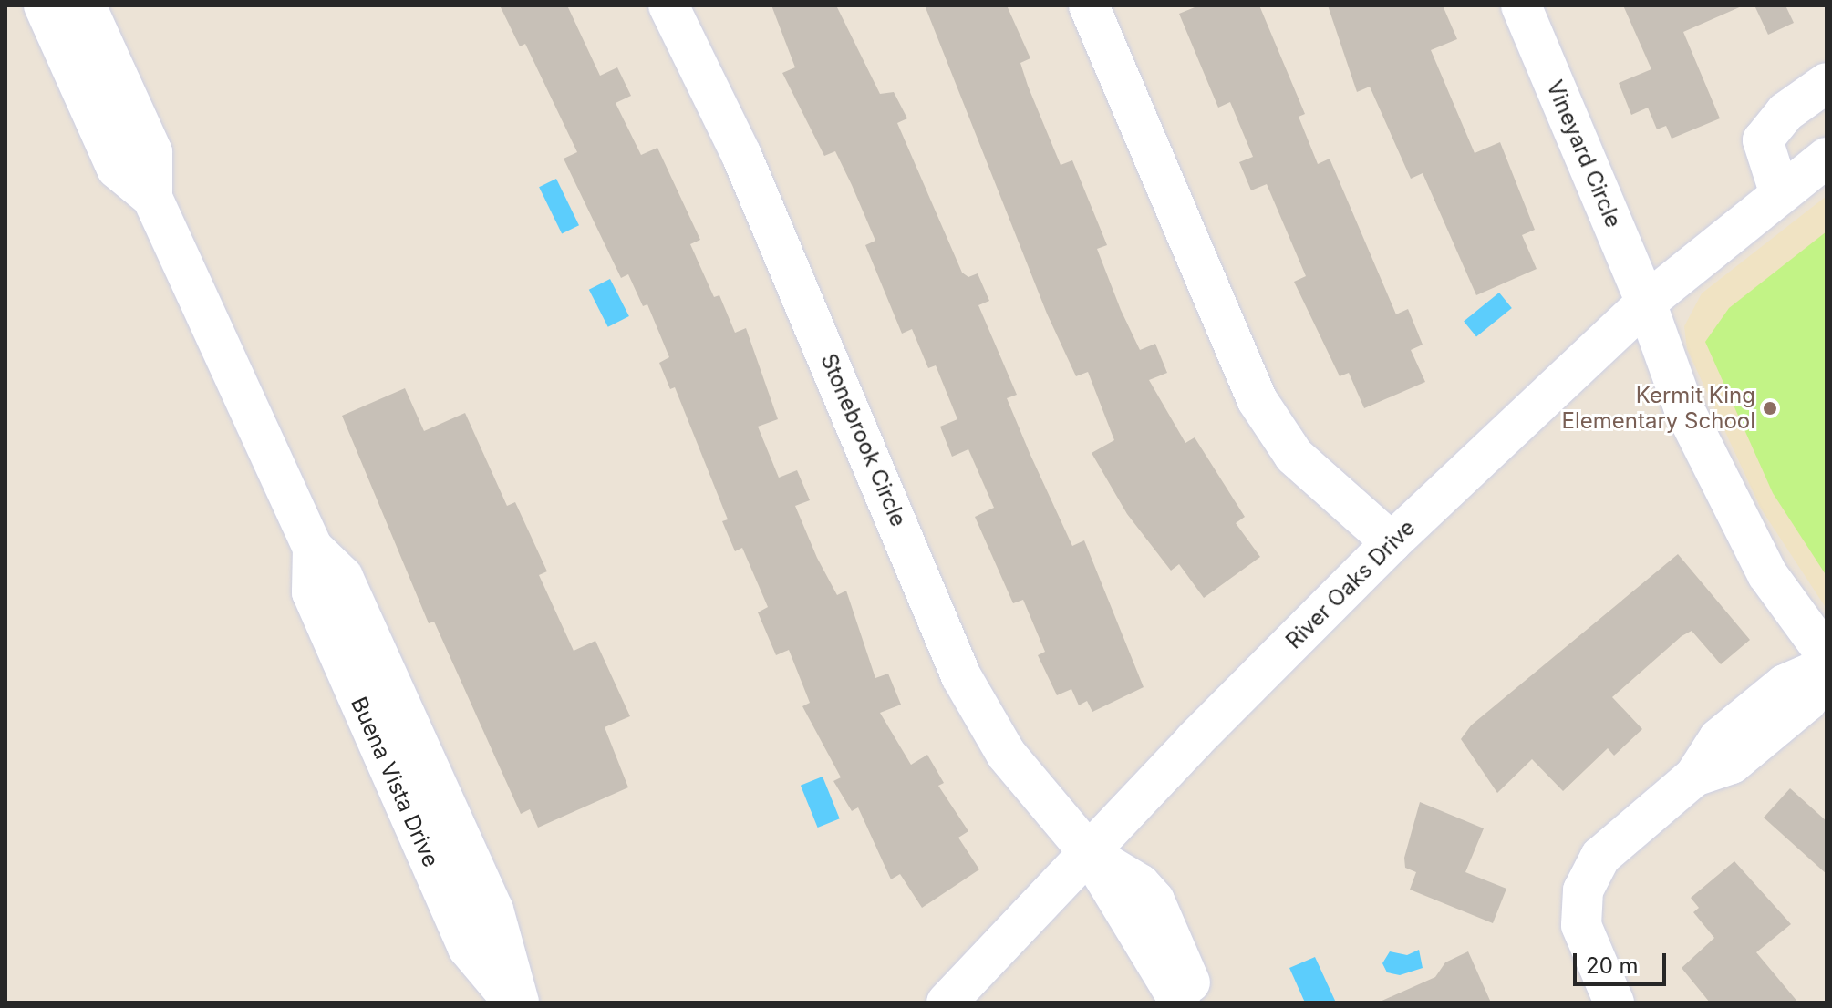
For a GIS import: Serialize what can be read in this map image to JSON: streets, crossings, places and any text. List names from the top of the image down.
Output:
{
  "streets": {
    "street": [
      "Vineyard Circle",
      "Stonebrook Circle",
      "River Oaks Drive",
      "Buena Vista Drive"
    ]
  },
  "crossings": [
    ["Vineyard Circle", "River Oaks Drive"],
    ["Stonebrook Circle", "River Oaks Drive"]
  ],
  "places": ["Kermit King Elementary School"],
  "scale_bar": "20 m"
}
